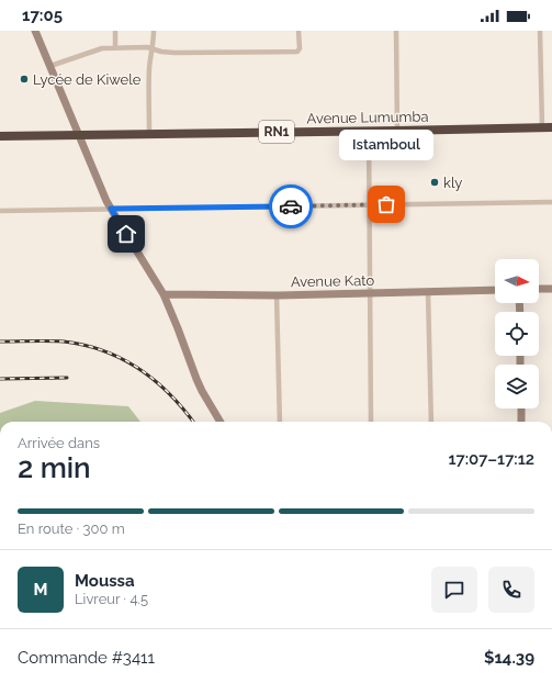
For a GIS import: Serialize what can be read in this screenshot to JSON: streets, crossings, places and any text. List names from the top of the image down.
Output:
{
  "streets": {
    "highway": ["Avenue Lumumba", "RN1"],
    "street": ["Avenue Kato"]
  },
  "places": ["Lycée de Kiwele", "kly", "Istamboul"],
  "north": "right",
  "page": {
    "status": "17:05",
    "bubble": "Istamboul",
    "heading": ["2 min", "Arrivée dans", "17:07–17:12"],
    "panel": [
      "Moussa",
      "Livreur · 4.5",
      "Commande #3411",
      "$14.39"
    ],
    "bar": "En route · 300 m",
    "round": "M"
  }
}
